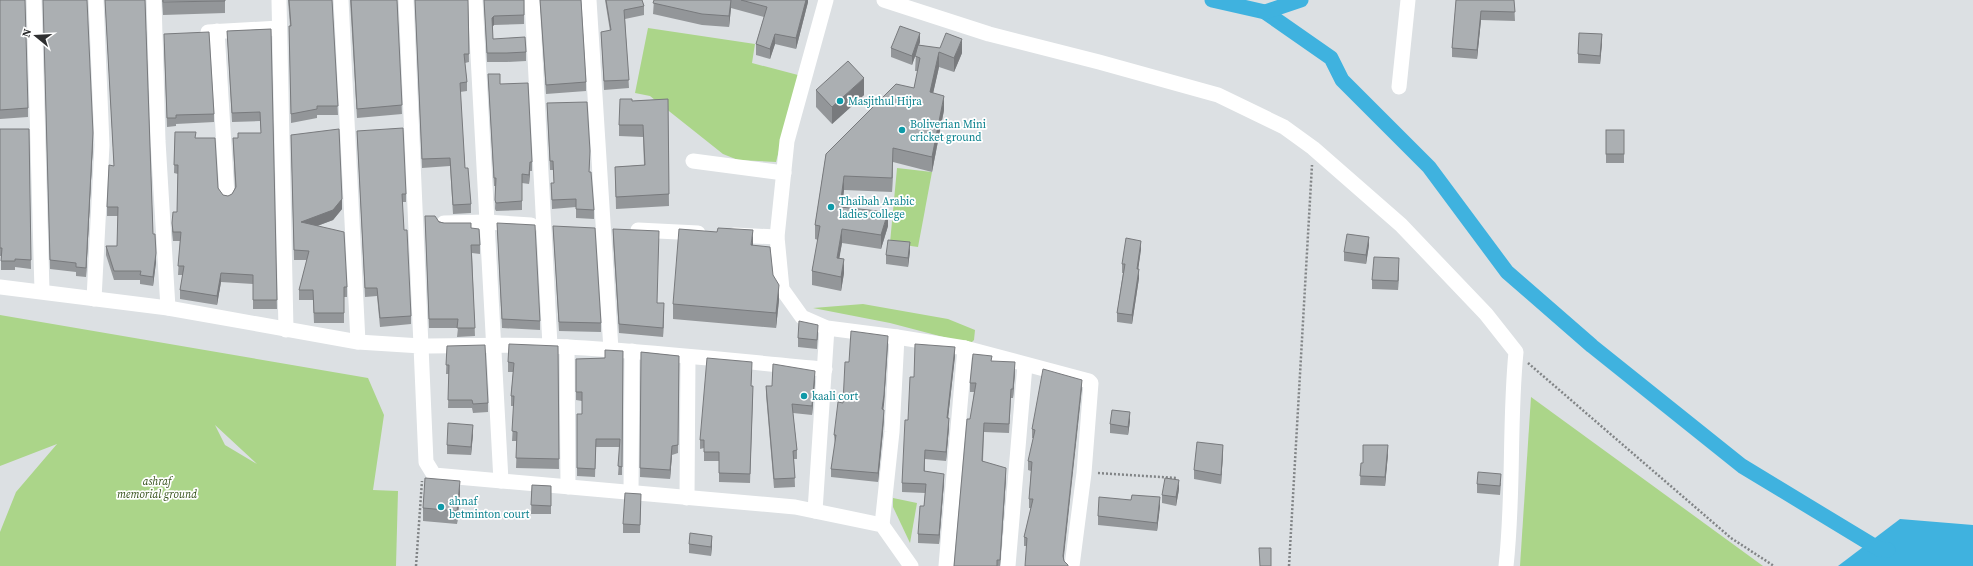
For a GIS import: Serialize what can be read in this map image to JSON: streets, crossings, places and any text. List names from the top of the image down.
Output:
{
  "parks": ["ashraf memorial ground"],
  "places": [
    "Masjithul Hijra",
    "Boliverian Mini cricket ground",
    "Thaibah Arabic ladies college",
    "kaali cort",
    "ahnaf betminton court"
  ],
  "north": "left"
}
